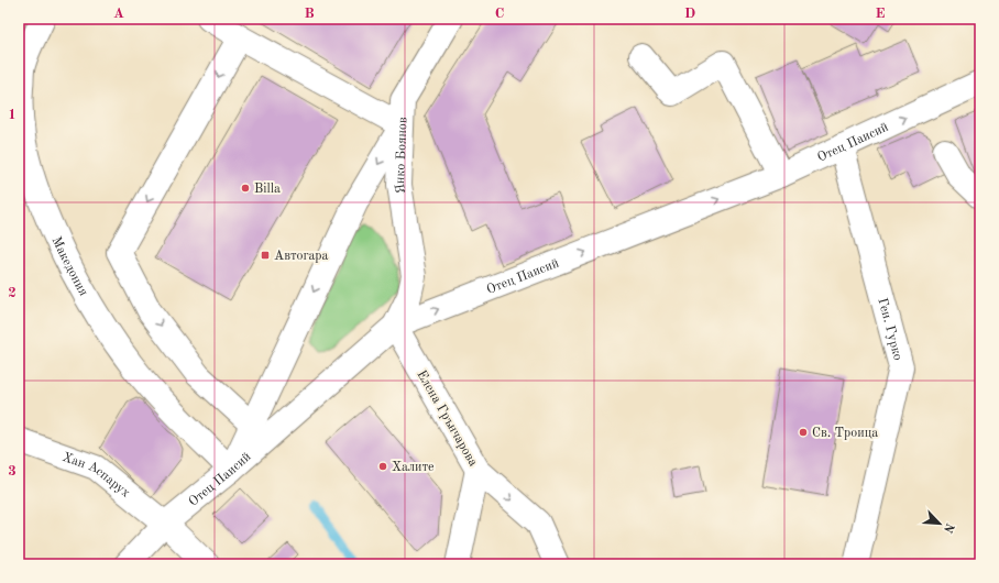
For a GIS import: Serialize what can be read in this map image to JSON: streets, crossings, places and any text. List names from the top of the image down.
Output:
{
  "streets": {
    "street": [
      "Отец Паисий",
      "Янко Боянов",
      "Македония",
      "Ген. Гурко",
      "Елена Грънчарова",
      "Хан Аспарух"
    ]
  },
  "crossings": [
    ["Отец Паисий", "Янко Боянов"],
    ["Отец Паисий", "Македония"],
    ["Отец Паисий", "Ген. Гурко"],
    ["Отец Паисий", "Елена Грънчарова"],
    ["Отец Паисий", "Хан Аспарух"],
    ["Янко Боянов", "Елена Грънчарова"]
  ],
  "one_way": ["Отец Паисий", "Елена Грънчарова"],
  "places": {
    "other": ["Billa", "Св. Троица", "Халите"],
    "transit": ["Автогара"]
  },
  "north": "bottom right",
  "grid": {
    "columns": [
      "A",
      "B",
      "C",
      "D",
      "E"
    ],
    "rows": ["1", "2", "3"]
  }
}
